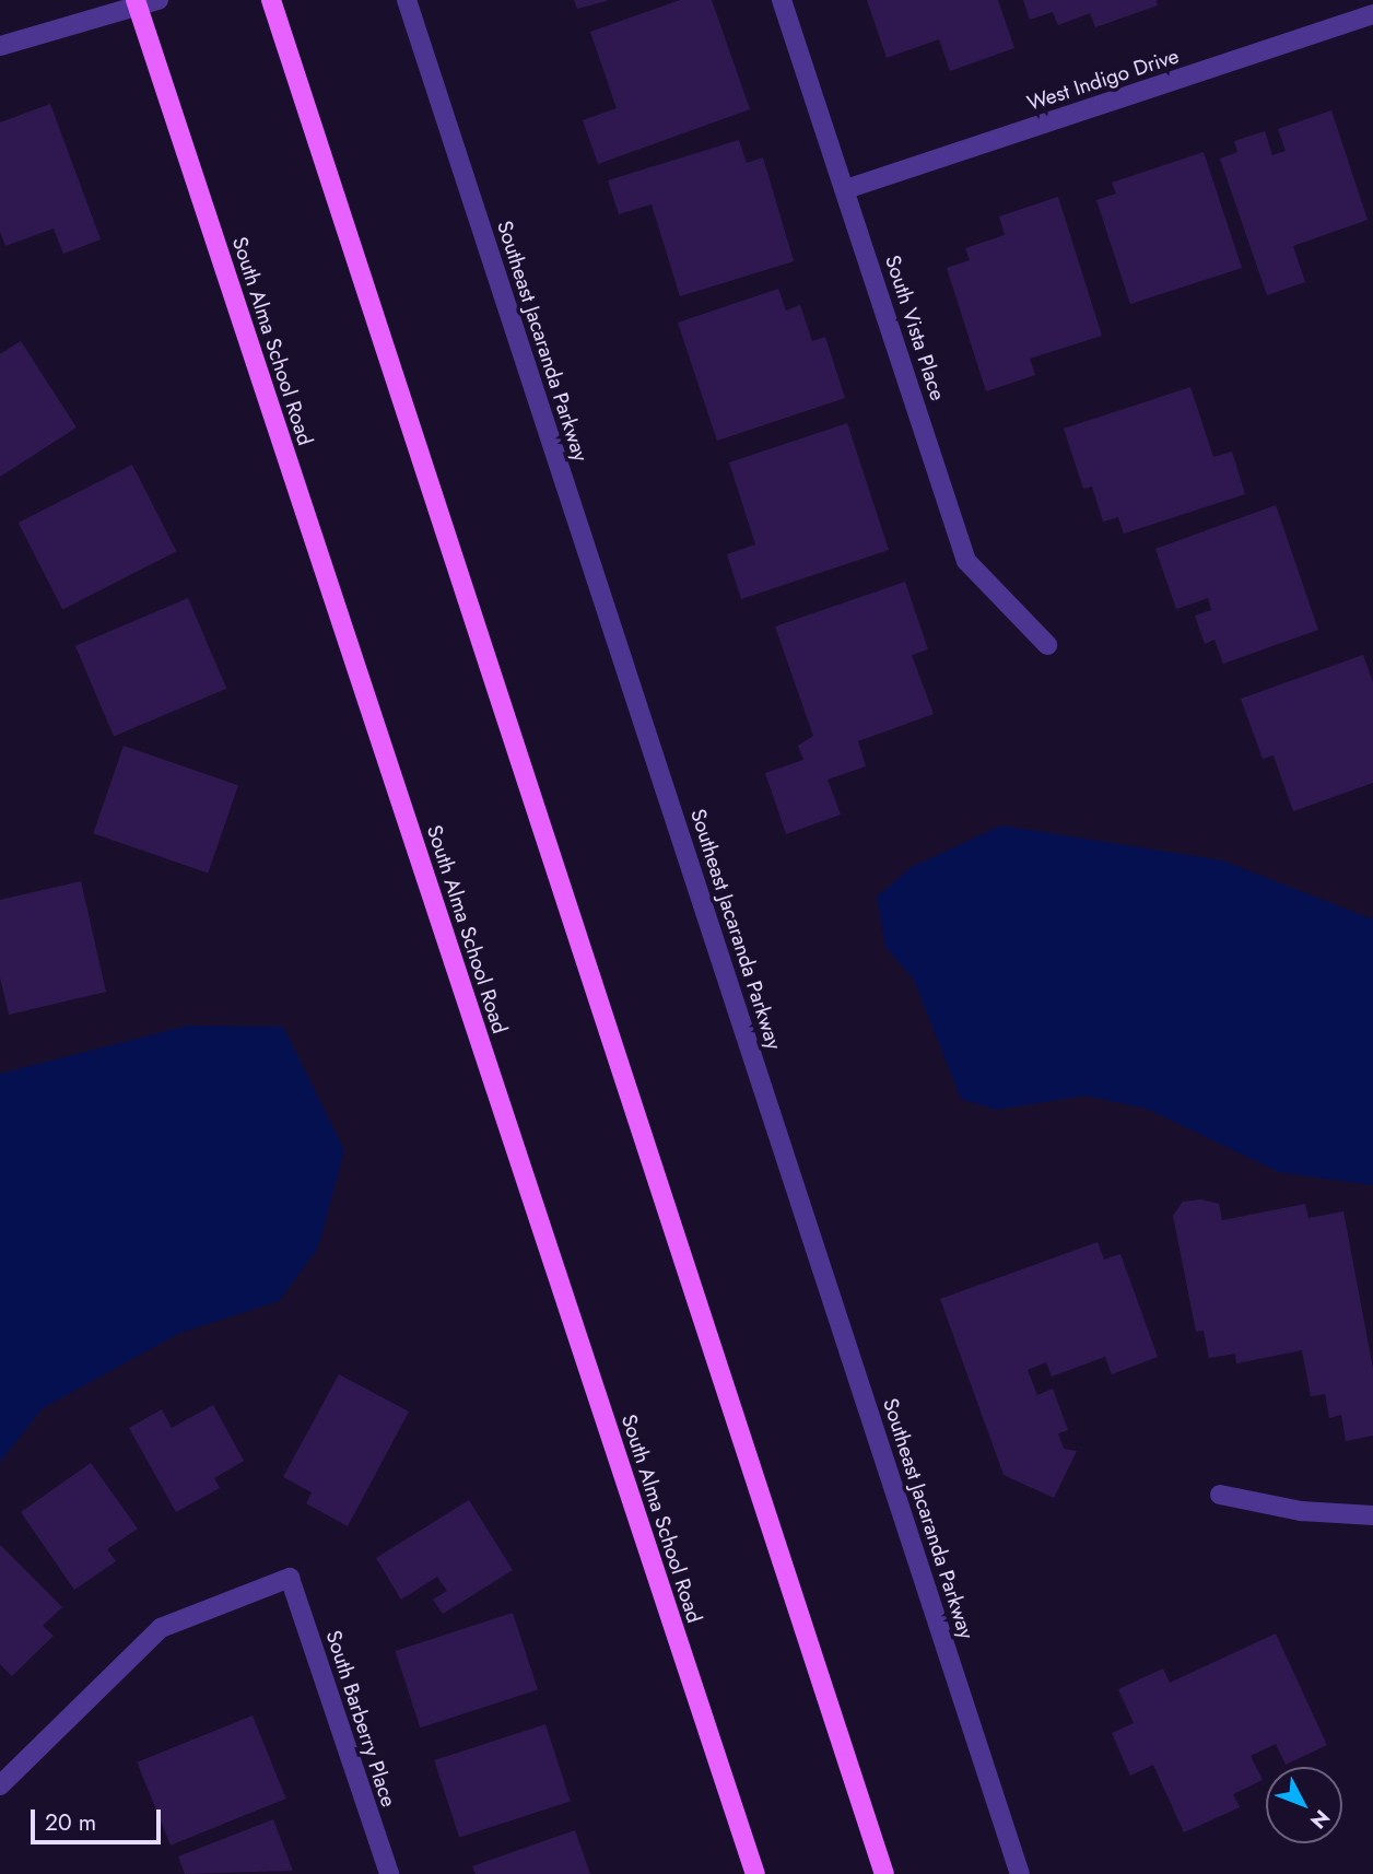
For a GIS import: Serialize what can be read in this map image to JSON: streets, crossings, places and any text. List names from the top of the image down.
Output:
{
  "streets": {
    "main road": ["South Alma School Road"],
    "street": [
      "West Indigo Drive",
      "South Vista Place",
      "Southeast Jacaranda Parkway",
      "South Barberry Place"
    ]
  },
  "crossings": [
    ["West Indigo Drive", "South Vista Place"]
  ],
  "scale_bar": "20 m",
  "north": "bottom right"
}
